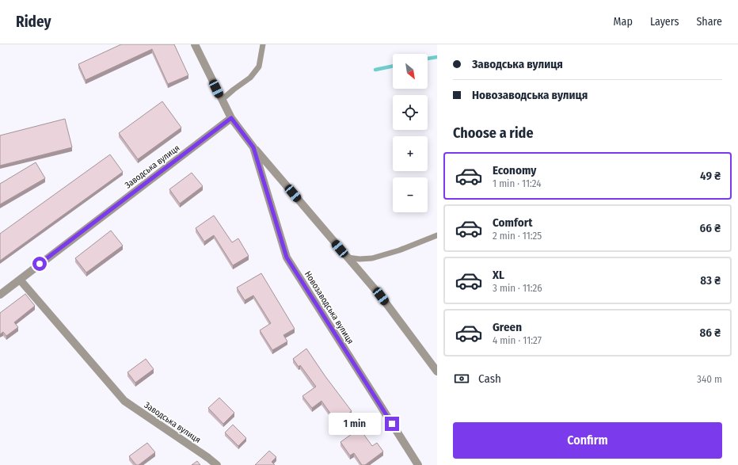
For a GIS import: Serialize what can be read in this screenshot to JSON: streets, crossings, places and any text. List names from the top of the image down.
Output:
{
  "streets": {
    "street": ["Заводська вулиця", "Новозаводська вулиця"]
  },
  "crossings": [
    ["Заводська вулиця", "Новозаводська вулиця"]
  ],
  "north": "bottom right",
  "page": {
    "header": "Ridey",
    "nav": ["Map", "Layers", "Share"],
    "banner": ["Заводська вулиця", "Новозаводська вулиця"],
    "map_buttons": ["+", "−"],
    "heading": "Choose a ride",
    "list": [
      {
        "name": "Economy",
        "note": "1 min · 11:24",
        "value": "49 ₴"
      },
      {
        "name": "Comfort",
        "note": "2 min · 11:25",
        "value": "66 ₴"
      },
      {
        "name": "XL",
        "note": "3 min · 11:26",
        "value": "83 ₴"
      },
      {
        "name": "Green",
        "note": "4 min · 11:27",
        "value": "86 ₴"
      }
    ],
    "pay": ["Cash", "340 m"],
    "bubble": "1 min",
    "buttons": "Confirm"
  }
}
